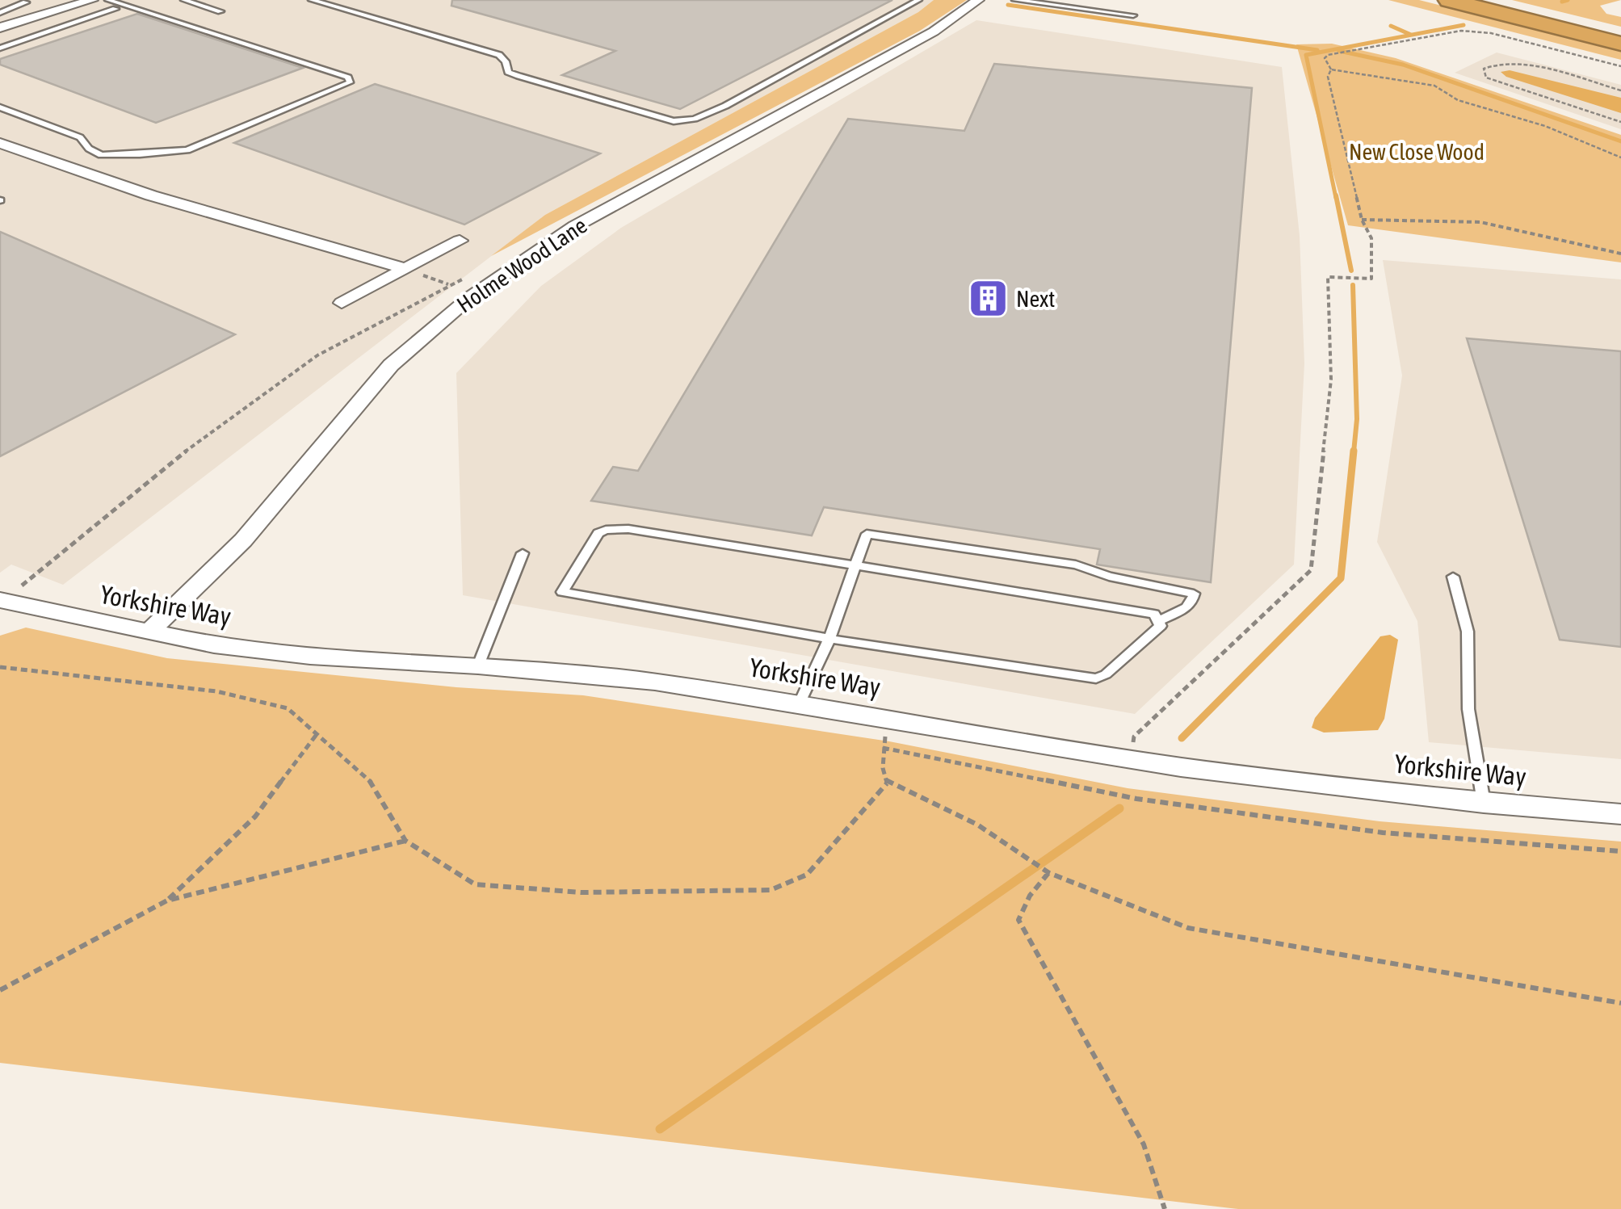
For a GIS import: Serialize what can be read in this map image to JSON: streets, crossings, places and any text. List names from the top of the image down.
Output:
{
  "streets": {
    "street": ["Holme Wood Lane", "Yorkshire Way"]
  },
  "crossings": [
    ["Holme Wood Lane", "Yorkshire Way"]
  ],
  "parks": ["New Close Wood"],
  "places": {
    "building": ["Next"]
  }
}
